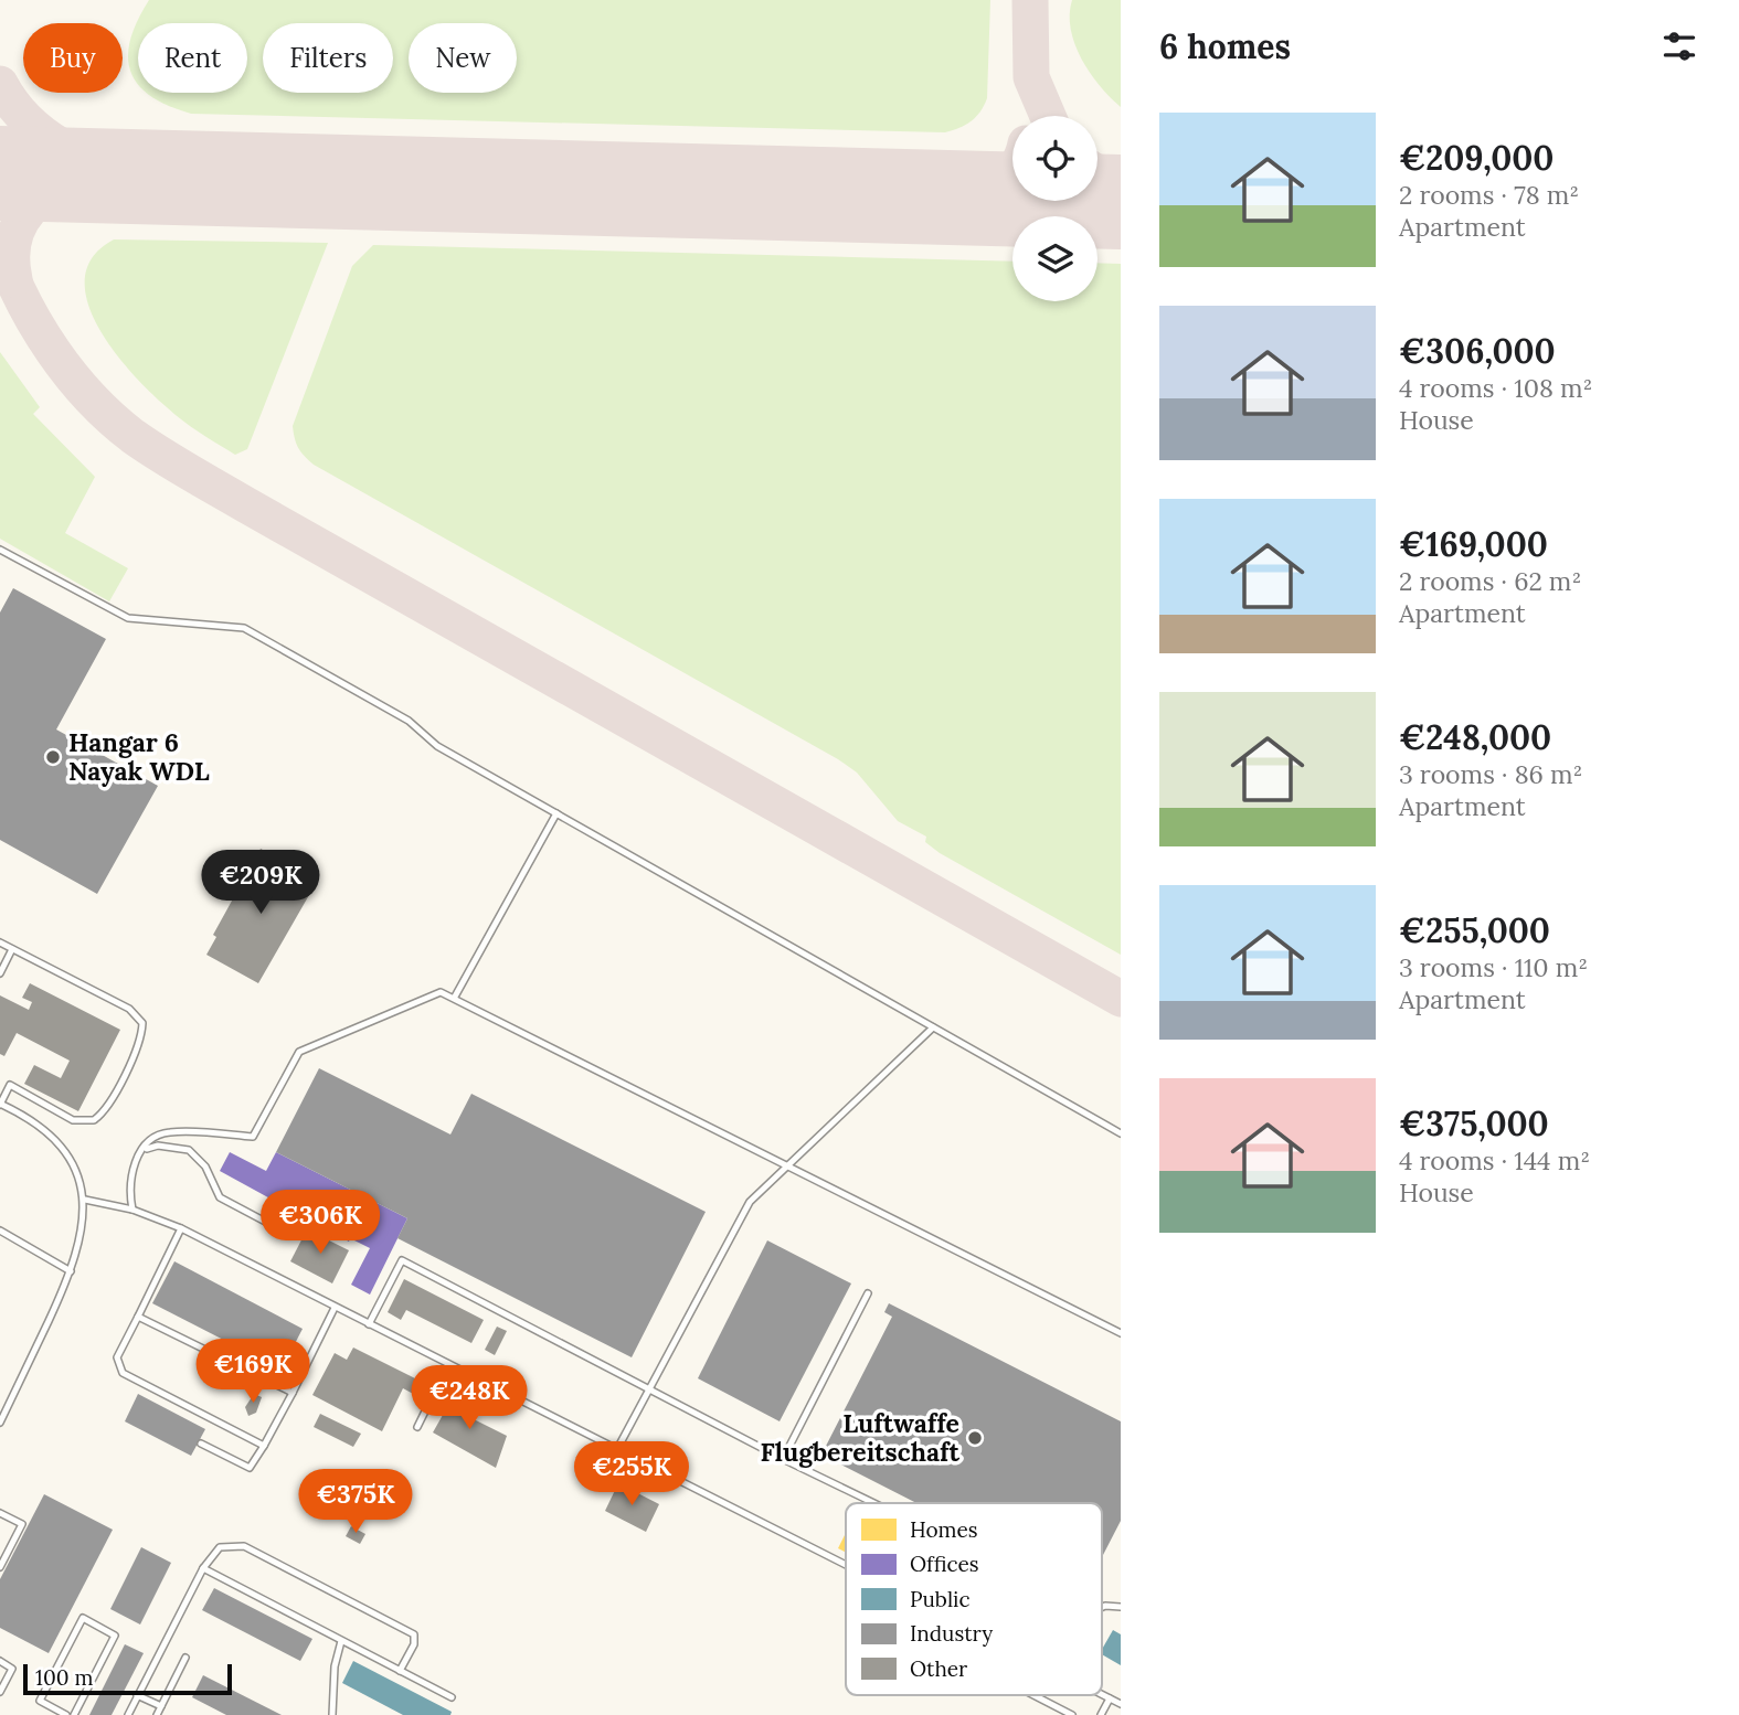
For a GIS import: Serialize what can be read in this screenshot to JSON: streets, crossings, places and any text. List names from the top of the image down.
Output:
{
  "places": ["Hangar 6 Nayak WDL", "Luftwaffe Flugbereitschaft"],
  "legend": [
    "Homes",
    "Offices",
    "Public",
    "Industry",
    "Other"
  ],
  "scale_bar": "100 m",
  "page": {
    "heading": "6 homes",
    "chip": [
      "Buy",
      "Rent",
      "Filters",
      "New"
    ],
    "list": [
      {
        "name": "€209,000",
        "note": "2 rooms · 78 m² · Apartment"
      },
      {
        "name": "€306,000",
        "note": "4 rooms · 108 m² · House"
      },
      {
        "name": "€169,000",
        "note": "2 rooms · 62 m² · Apartment"
      },
      {
        "name": "€248,000",
        "note": "3 rooms · 86 m² · Apartment"
      },
      {
        "name": "€255,000",
        "note": "3 rooms · 110 m² · Apartment"
      },
      {
        "name": "€375,000",
        "note": "4 rooms · 144 m² · House"
      }
    ],
    "price": [
      "€209K",
      "€306K",
      "€169K",
      "€248K",
      "€255K",
      "€375K"
    ],
    "scale": "100 m"
  }
}
